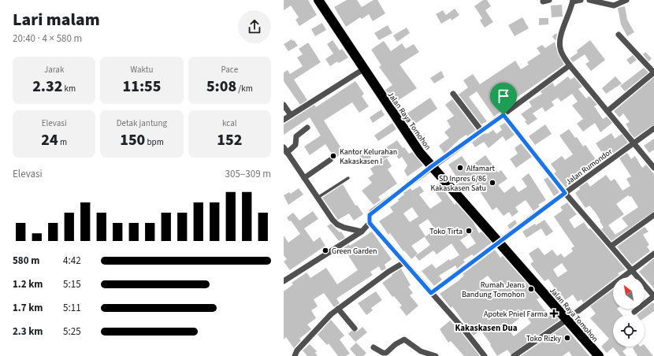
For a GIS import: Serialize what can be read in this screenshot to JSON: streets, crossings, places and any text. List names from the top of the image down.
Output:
{
  "streets": {
    "highway": ["Jalan Raya Tomohon"],
    "street": ["Jalan Rumondor"]
  },
  "crossings": [
    ["Jalan Raya Tomohon", "Jalan Rumondor"]
  ],
  "districts": ["Kakaskasen Dua"],
  "places": {
    "other": [
      "Kantor Kelurahan Kakaskasen I",
      "Alfamart",
      "SD Inpres 6/86 Kakaskasen Satu",
      "Toko Tirta",
      "Green Garden",
      "Rumah Jeans Bandung Tomohon",
      "Toko Rizky"
    ],
    "health": ["Apotek Pniel Farma"]
  },
  "north": "top left",
  "page": {
    "heading": ["Lari malam", "20:40 · 4 × 580 m"],
    "stats": [
      ["Jarak", "2.32 km"],
      ["Waktu", "11:55"],
      ["Pace", "5:08 /km"],
      ["Elevasi", "24 m"],
      ["Detak jantung", "150 bpm"],
      ["kcal", "152"]
    ],
    "chart": ["Elevasi", "305–309 m"],
    "list": [
      {
        "name": "580 m",
        "note": "4:42"
      },
      {
        "name": "1.2 km",
        "note": "5:15"
      },
      {
        "name": "1.7 km",
        "note": "5:11"
      },
      {
        "name": "2.3 km",
        "note": "5:25"
      }
    ]
  }
}
